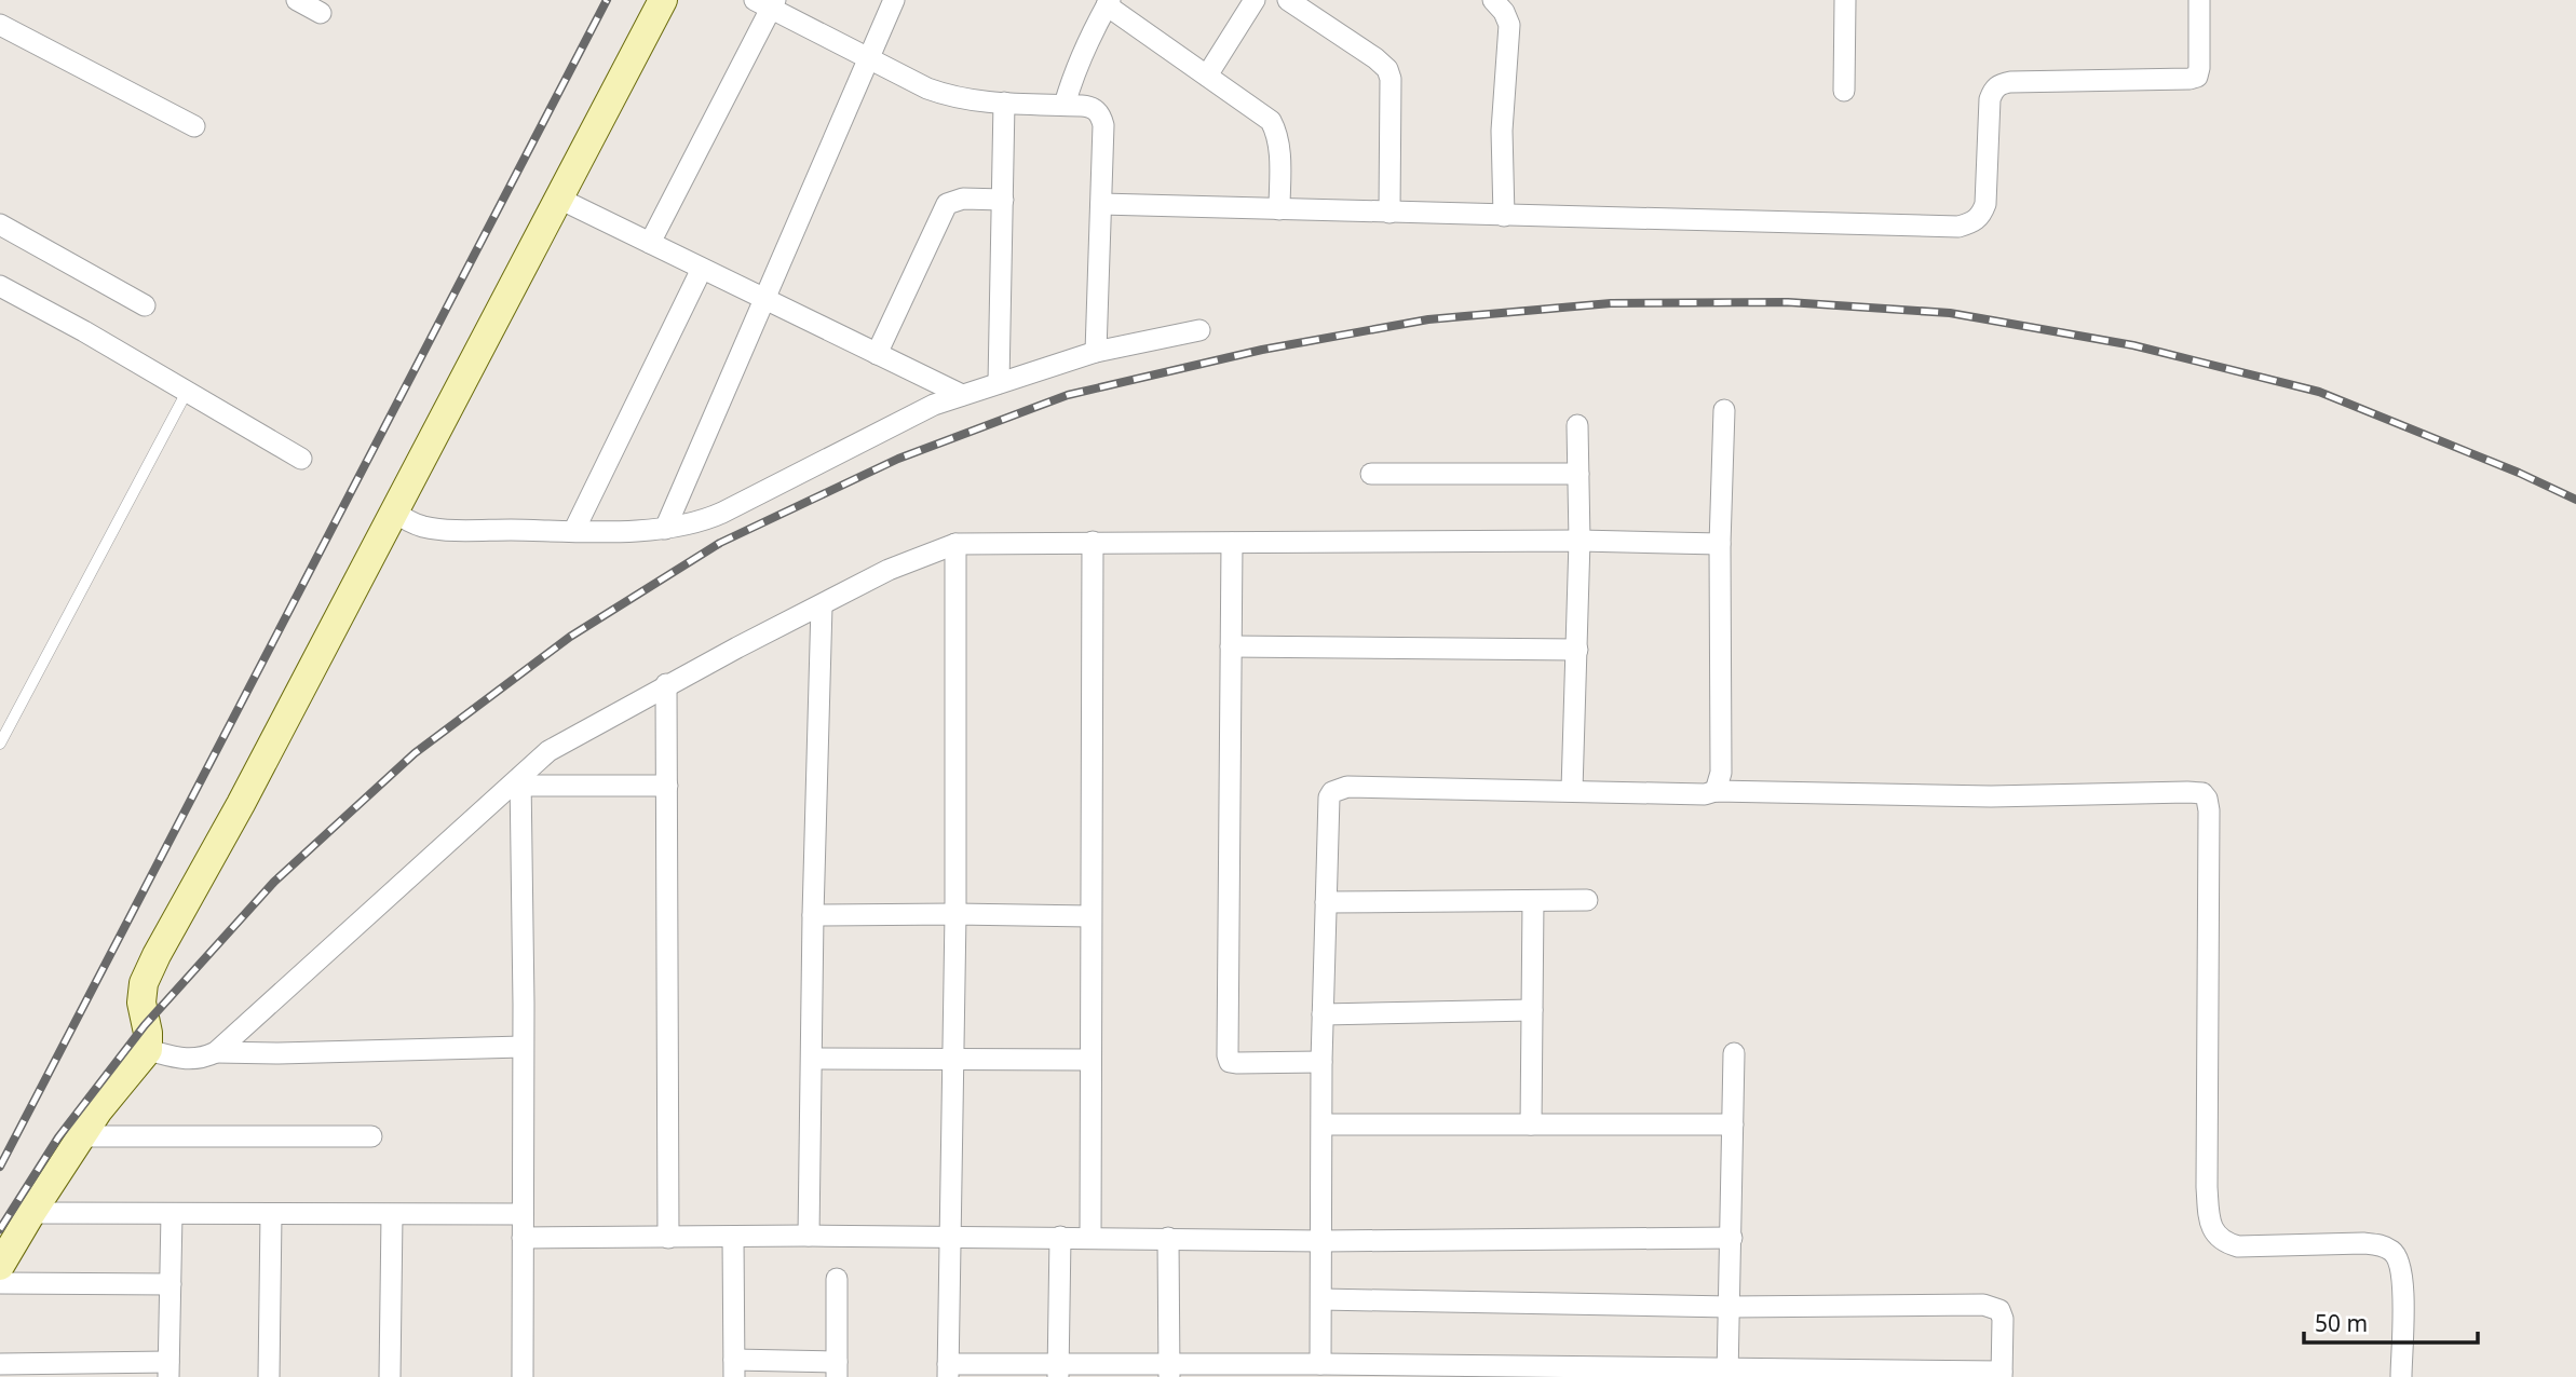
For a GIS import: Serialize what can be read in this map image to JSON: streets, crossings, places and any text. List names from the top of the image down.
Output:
{
  "scale_bar": "50 m"
}
